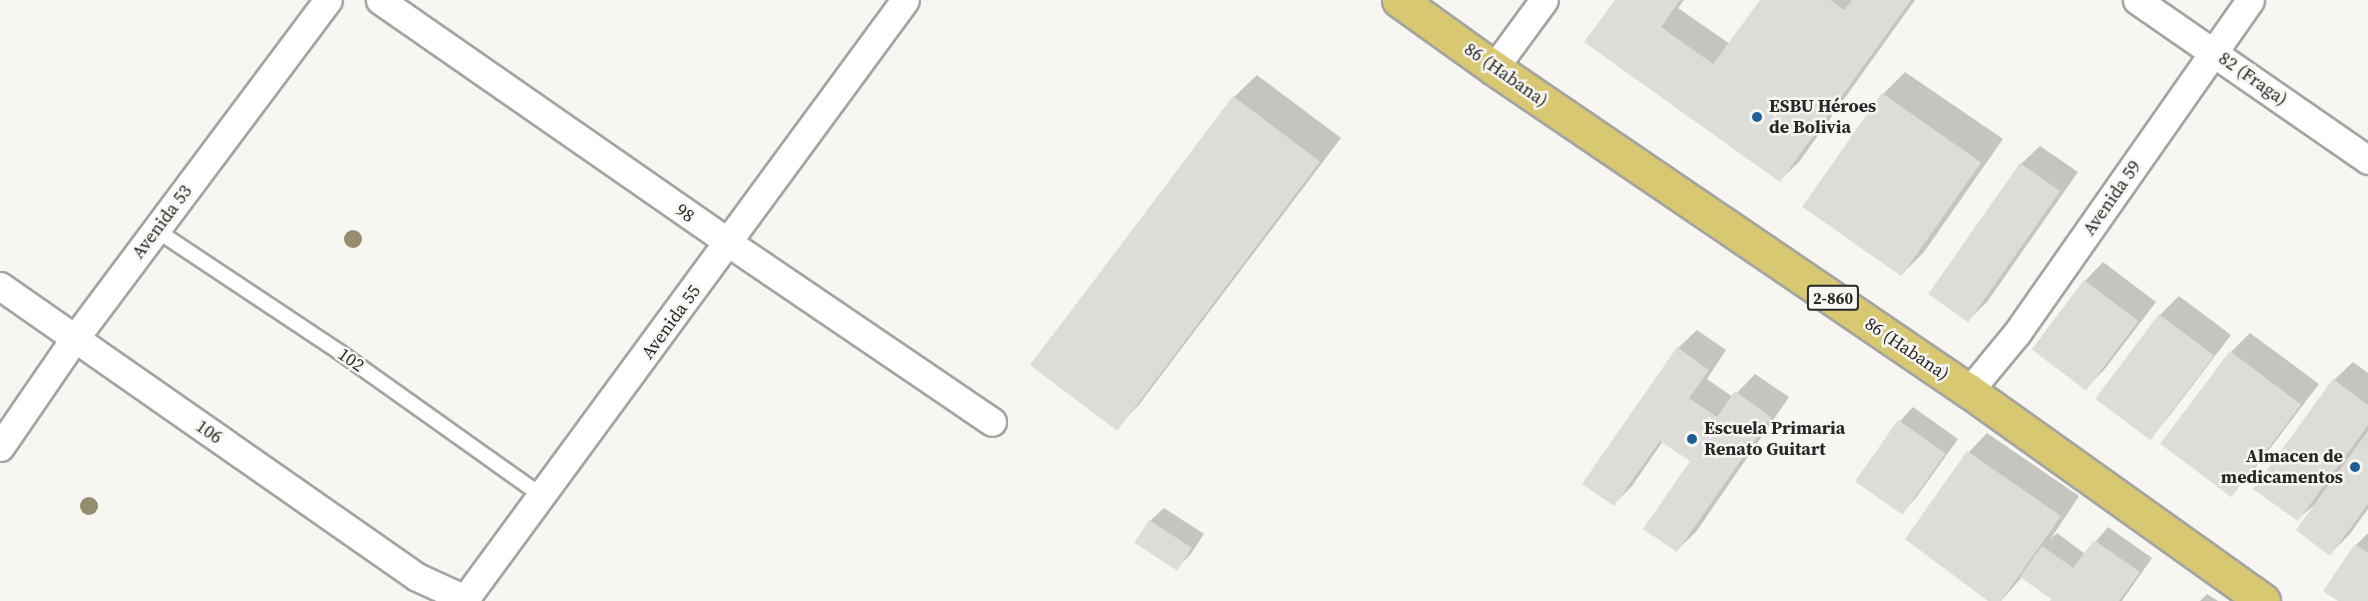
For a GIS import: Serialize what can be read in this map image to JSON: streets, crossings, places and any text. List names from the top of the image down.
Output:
{
  "streets": {
    "main road": ["86 (Habana)", "2-860"],
    "street": [
      "82 (Fraga)",
      "Avenida 59",
      "98",
      "Avenida 53",
      "Avenida 55",
      "106"
    ],
    "lane": ["102"]
  },
  "crossings": [
    ["86 (Habana)", "Avenida 59"],
    ["82 (Fraga)", "Avenida 59"],
    ["98", "Avenida 55"],
    ["Avenida 53", "102"],
    ["Avenida 53", "106"],
    ["Avenida 55", "102"],
    ["Avenida 55", "106"]
  ],
  "places": ["ESBU Héroes de Bolivia", "Escuela Primaria Renato Guitart", "Almacen de medicamentos"]
}
